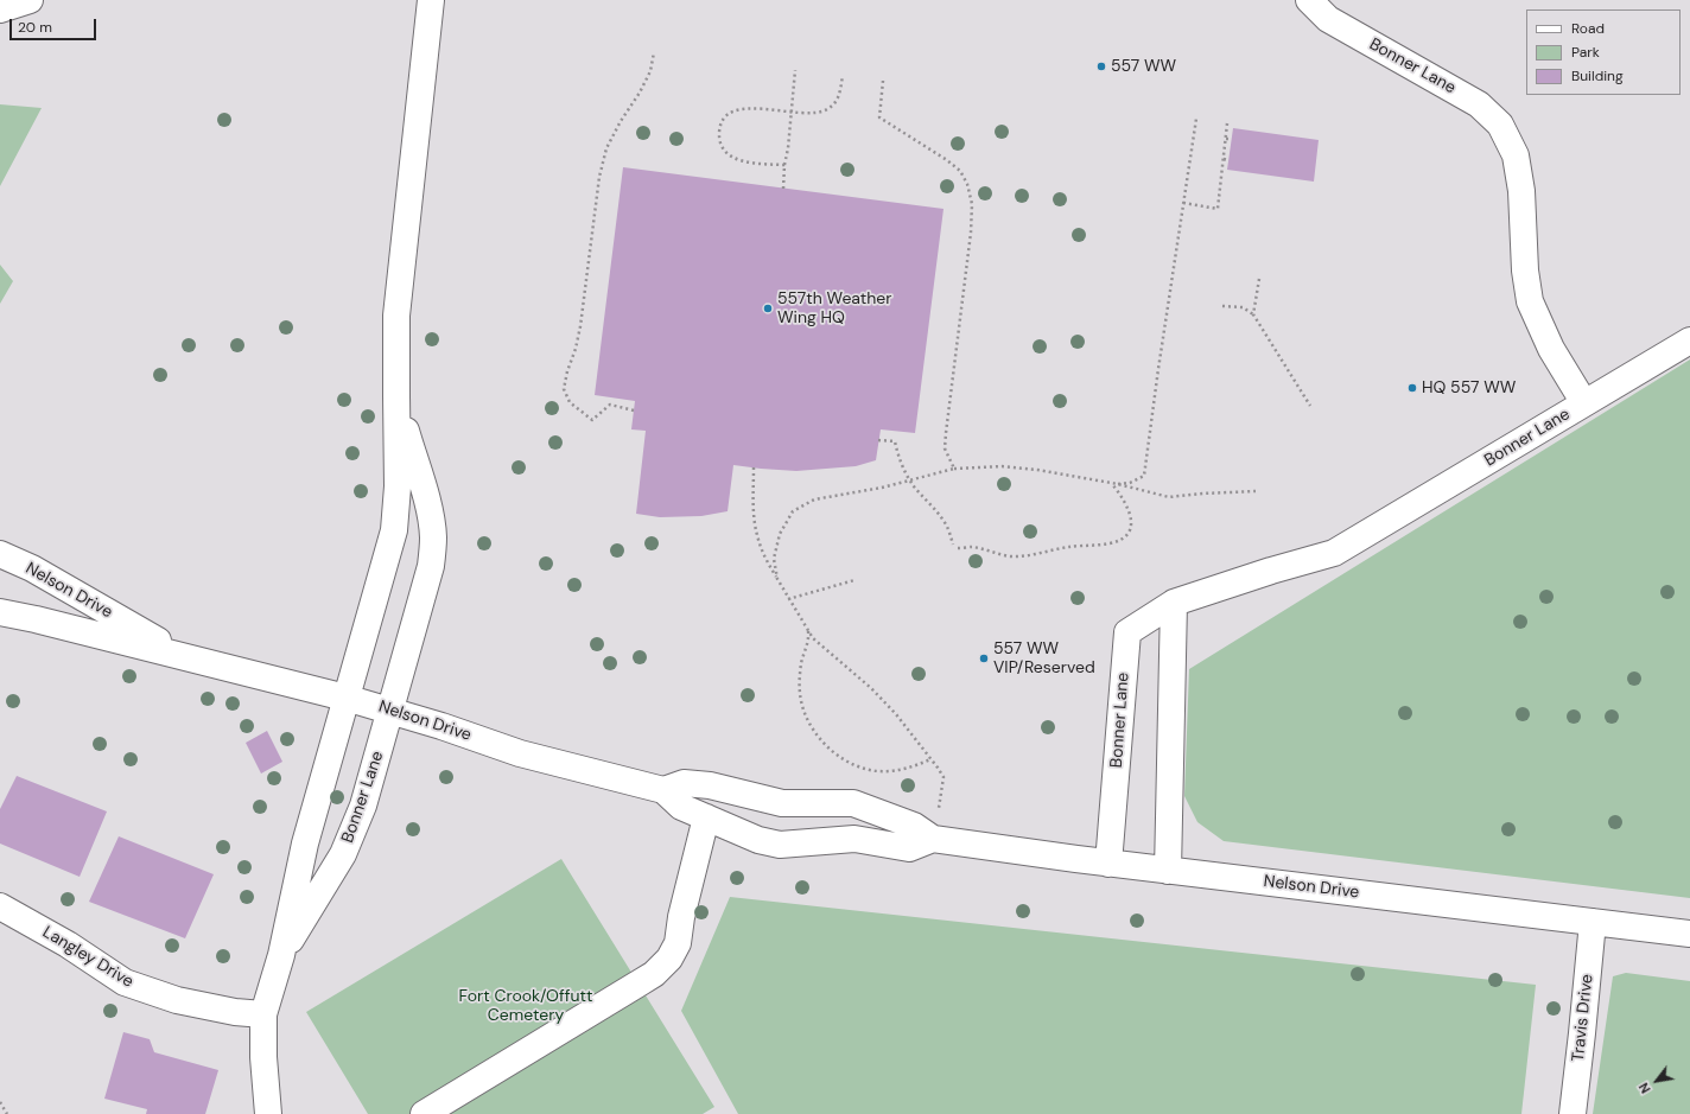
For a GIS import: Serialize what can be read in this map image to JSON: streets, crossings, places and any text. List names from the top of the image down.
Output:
{
  "streets": {
    "street": [
      "Bonner Lane",
      "Nelson Drive",
      "Langley Drive",
      "Travis Drive"
    ]
  },
  "crossings": [
    ["Bonner Lane", "Nelson Drive"],
    ["Bonner Lane", "Langley Drive"],
    ["Nelson Drive", "Travis Drive"]
  ],
  "parks": ["Fort Crook/Offutt Cemetery"],
  "places": [
    "557 WW",
    "557th Weather Wing HQ",
    "HQ 557 WW",
    "557 WW VIP/Reserved"
  ],
  "legend": ["Road", "Park", "Building"],
  "scale_bar": "20 m",
  "north": "bottom left"
}
